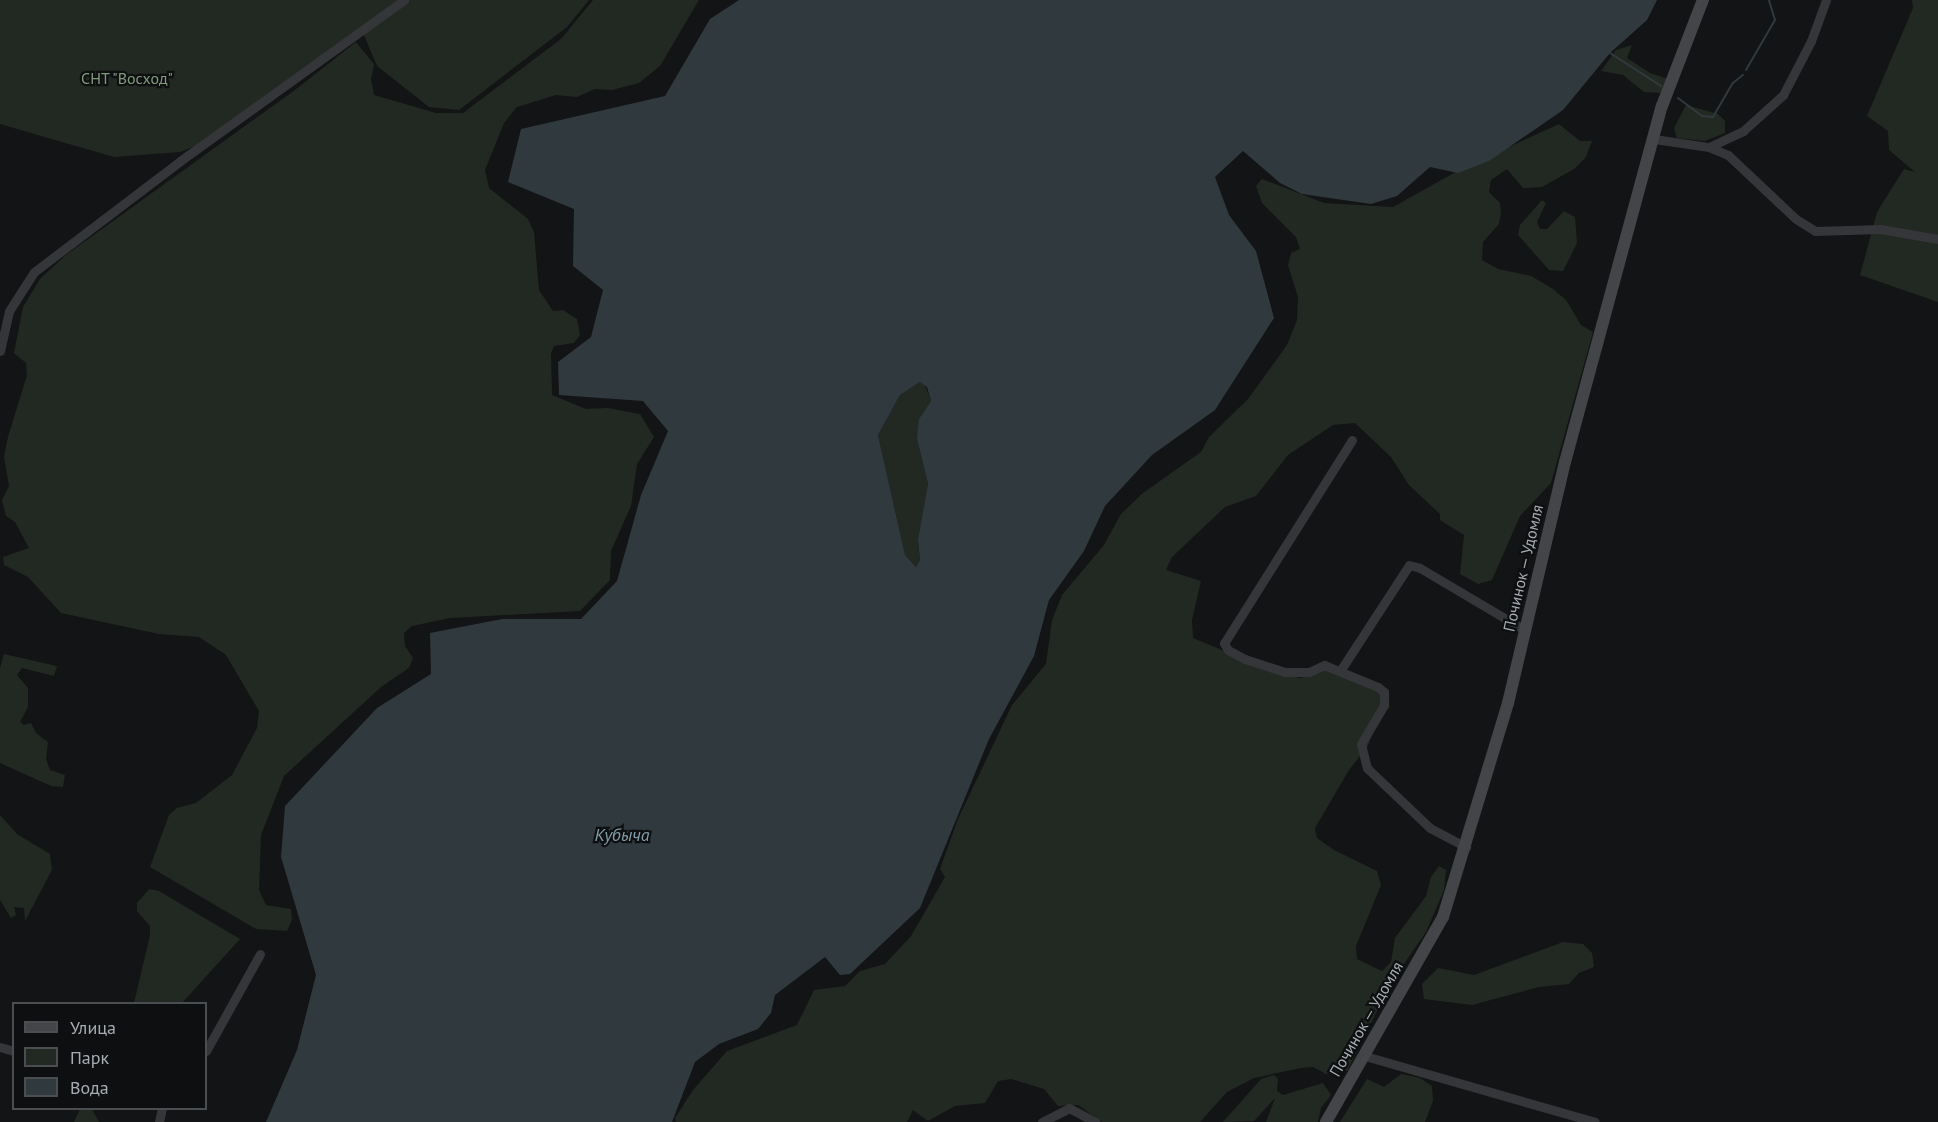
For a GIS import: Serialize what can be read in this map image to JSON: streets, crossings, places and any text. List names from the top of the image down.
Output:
{
  "streets": {
    "main road": ["Починок — Удомля"]
  },
  "water": ["Кубыча"],
  "parks": ["СНТ \"Восход\""],
  "legend": ["Улица", "Парк", "Вода"]
}
